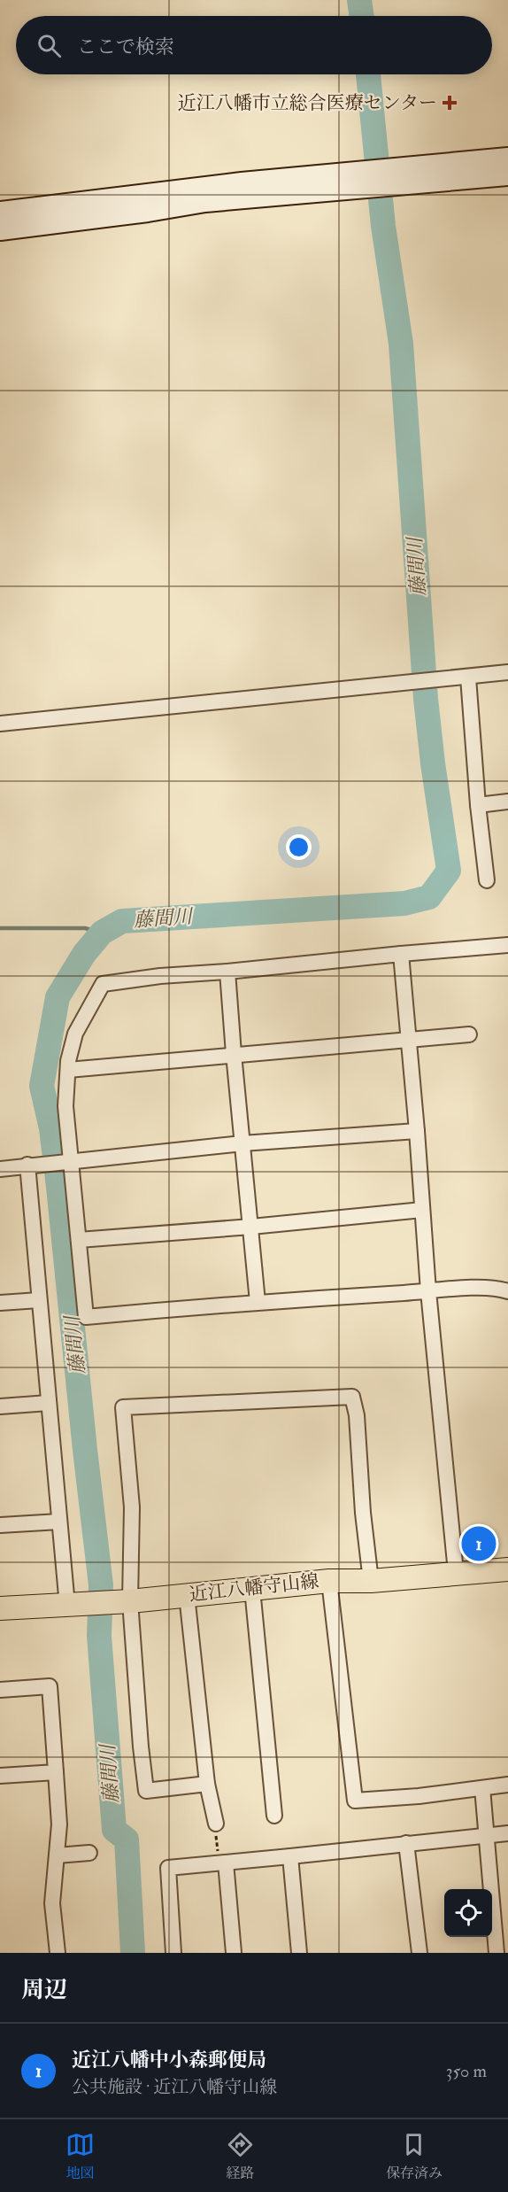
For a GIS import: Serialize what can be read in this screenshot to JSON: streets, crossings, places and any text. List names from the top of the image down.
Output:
{
  "streets": {
    "main road": ["近江八幡守山線"]
  },
  "water": ["藤間川"],
  "places": {
    "health": ["近江八幡市立総合医療センター"]
  },
  "page": {
    "search": "ここで検索",
    "pins": "1",
    "heading": "周辺",
    "list": [
      {
        "mark": "1",
        "name": "近江八幡中小森郵便局",
        "note": "公共施設 · 近江八幡守山線",
        "value": "350 m"
      }
    ],
    "nav": ["地図", "経路", "保存済み"]
  }
}
